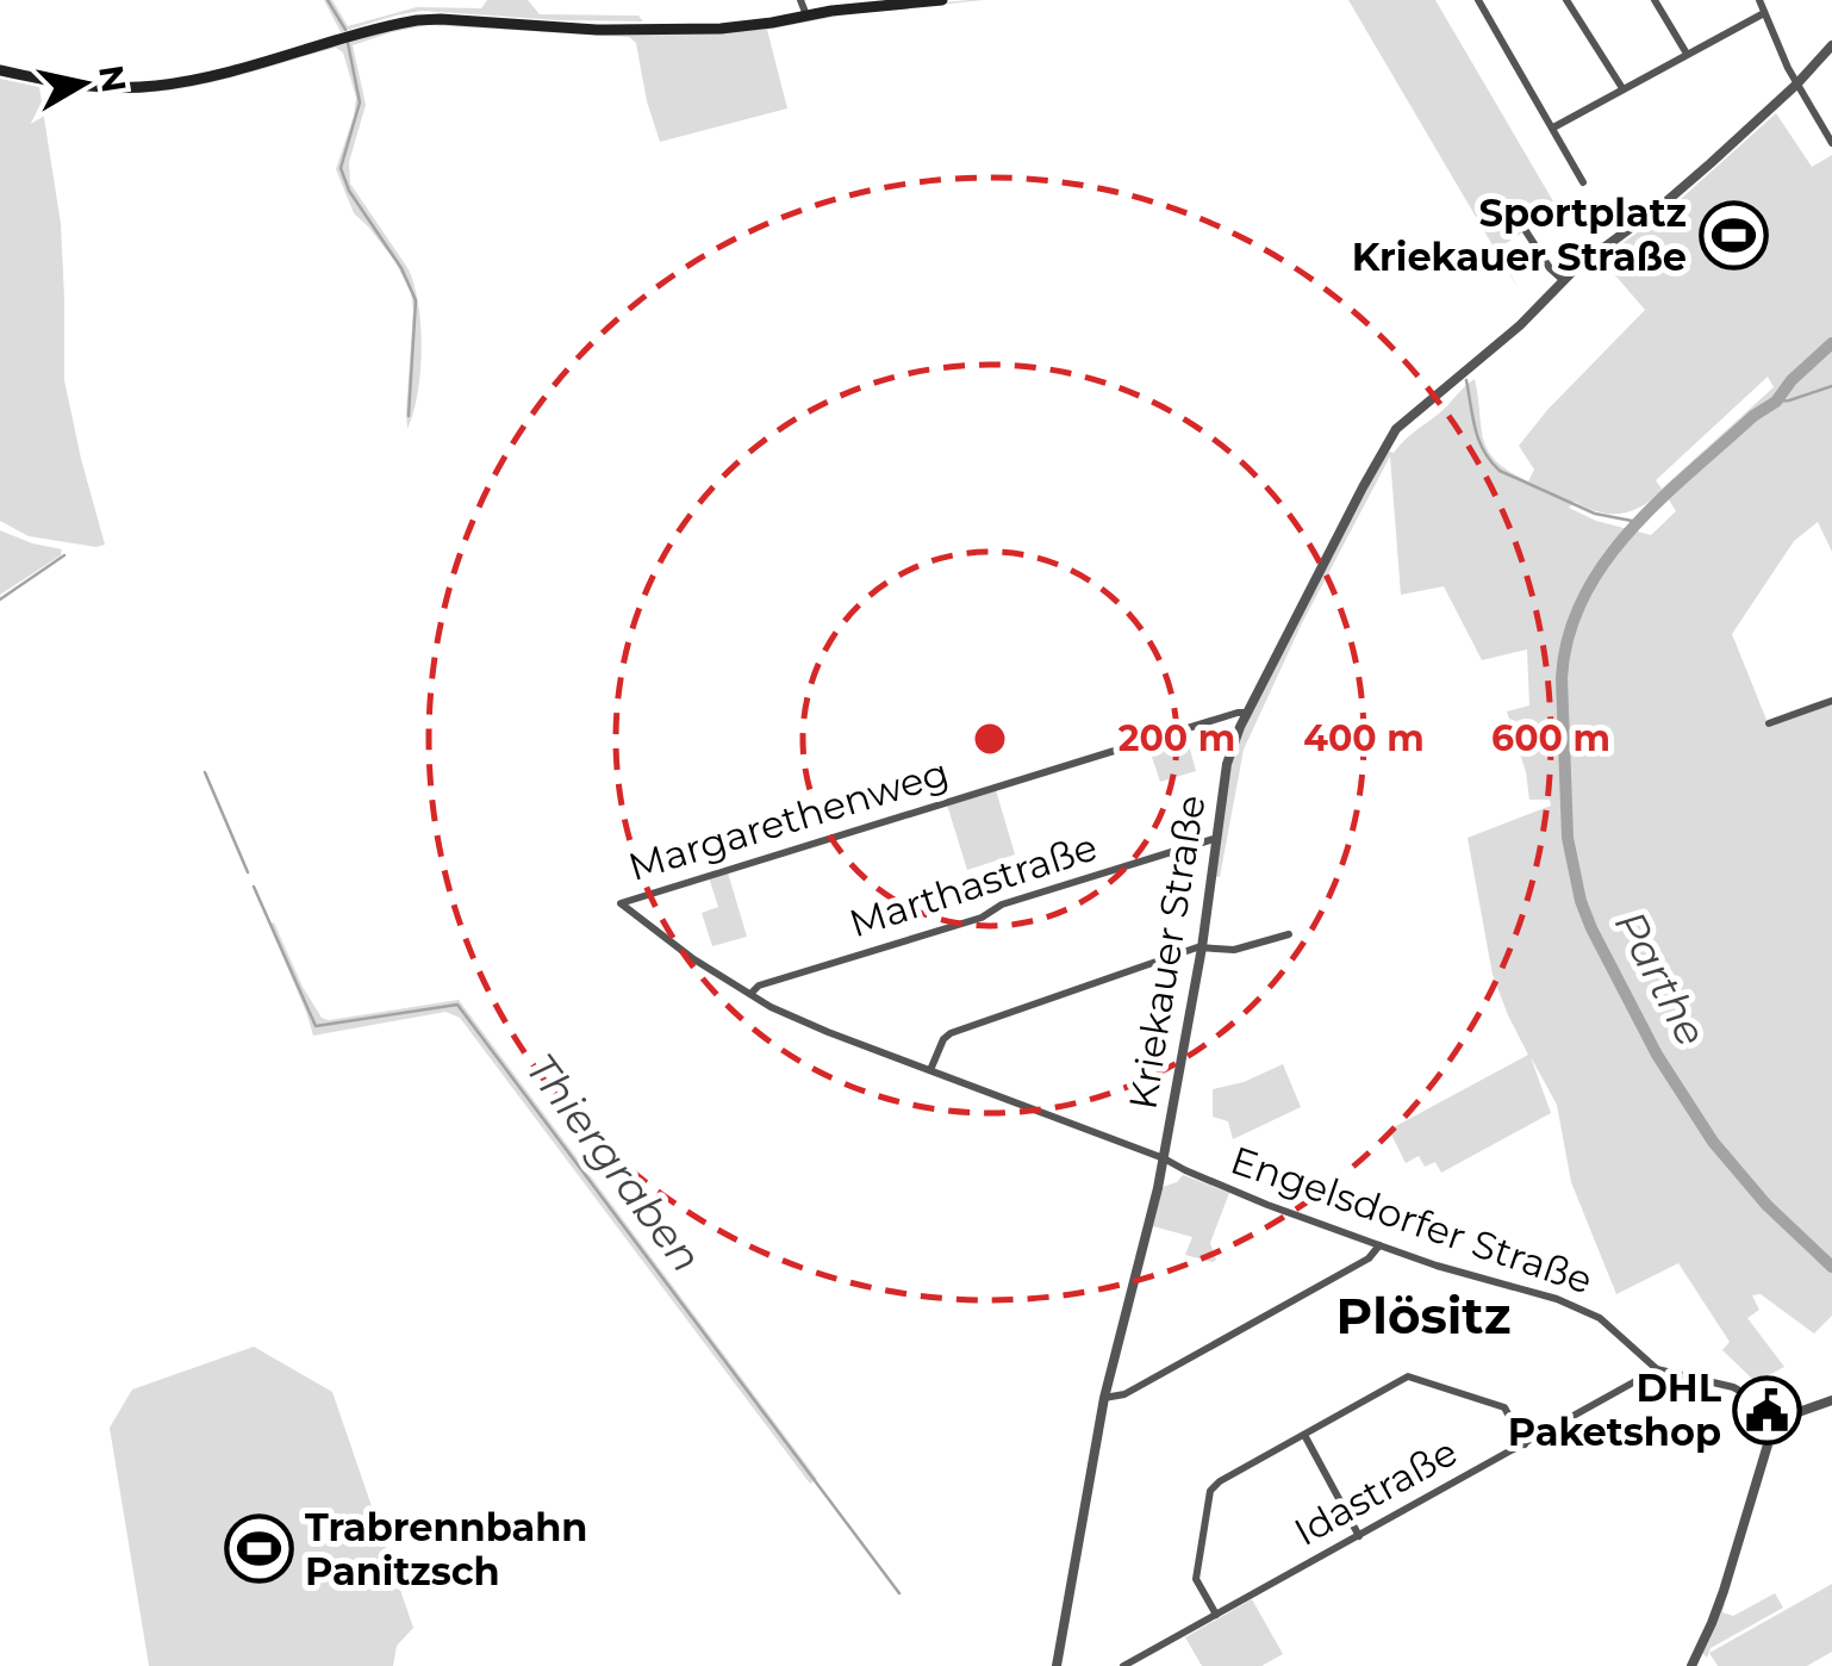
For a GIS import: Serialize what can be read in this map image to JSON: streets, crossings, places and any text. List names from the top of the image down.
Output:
{
  "streets": {
    "street": [
      "Margarethenweg",
      "Marthastraße",
      "Kriekauer Straße",
      "Engelsdorfer Straße",
      "Idastraße"
    ]
  },
  "crossings": [
    ["Margarethenweg", "Kriekauer Straße"],
    ["Margarethenweg", "Engelsdorfer Straße"],
    ["Marthastraße", "Kriekauer Straße"],
    ["Marthastraße", "Engelsdorfer Straße"],
    ["Kriekauer Straße", "Engelsdorfer Straße"],
    ["Engelsdorfer Straße", "Idastraße"]
  ],
  "districts": ["Plösitz"],
  "water": ["Parthe", "Thiergraben"],
  "places": {
    "sports": ["Sportplatz Kriekauer Straße", "Trabrennbahn Panitzsch"],
    "public building": ["DHL Paketshop"]
  },
  "north": "right",
  "rings": ["200 m", "400 m", "600 m"]
}
